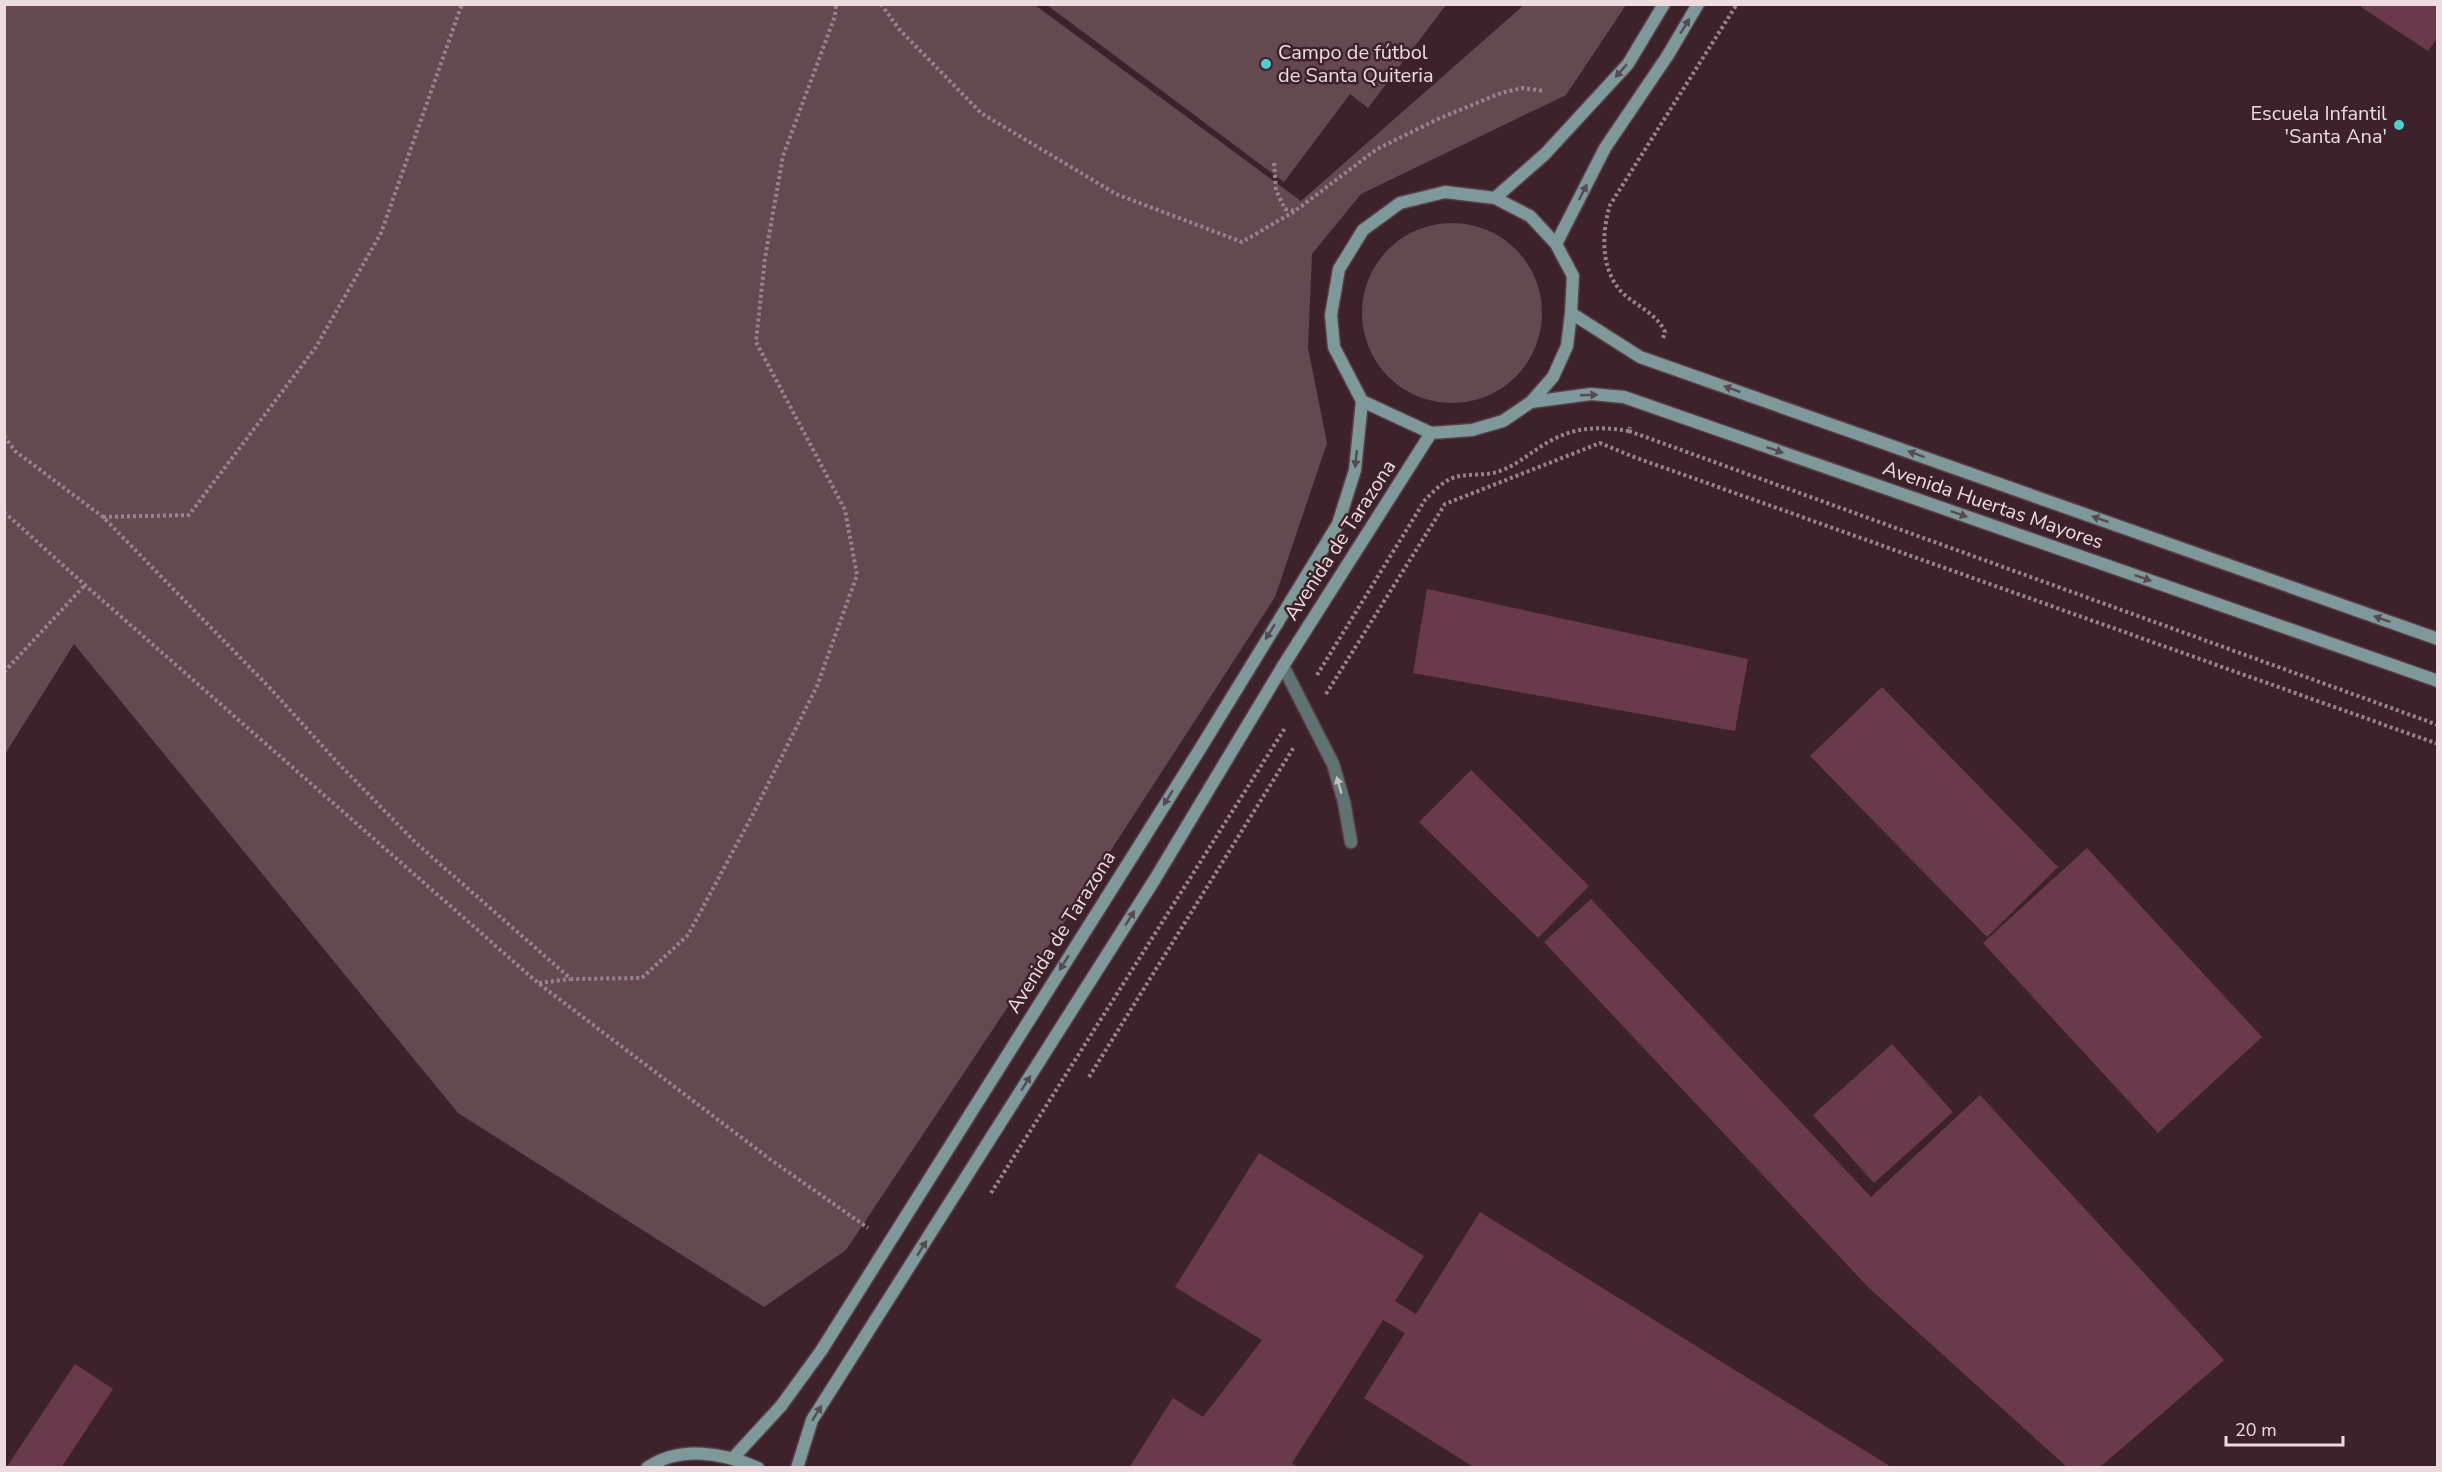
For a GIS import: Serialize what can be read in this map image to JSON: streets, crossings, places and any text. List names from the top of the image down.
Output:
{
  "streets": {
    "main road": ["Avenida Huertas Mayores", "Avenida de Tarazona"]
  },
  "places": ["Campo de fútbol de Santa Quiteria", "Escuela Infantil 'Santa Ana'"],
  "scale_bar": "20 m"
}
